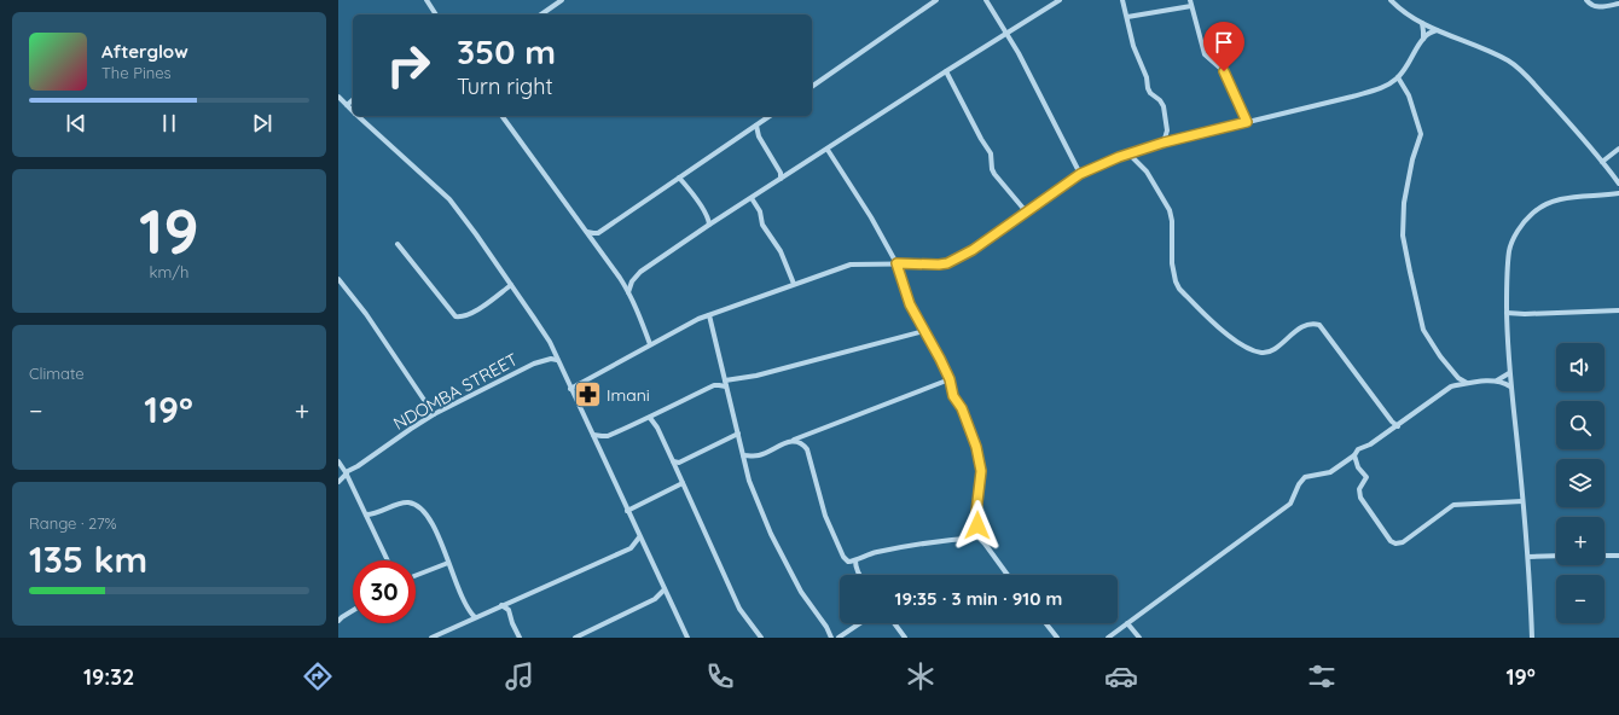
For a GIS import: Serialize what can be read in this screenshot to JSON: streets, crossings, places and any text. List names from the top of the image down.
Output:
{
  "streets": {
    "street": ["NDOMBA STREET"]
  },
  "places": {
    "pharmacy": ["Imani"]
  },
  "page": {
    "turn": ["350 m", "Turn right"],
    "song": ["Afterglow", "The Pines"],
    "tile": [
      ["19", "km/h"],
      "Climate",
      ["Range · 27%", "135 km"]
    ],
    "map_buttons": ["+", "−"],
    "heat": ["−", "19°", "+"],
    "limit": "30",
    "trip": "19:35 · 3 min · 910 m",
    "tabs": ["19:32", "19°"]
  }
}
